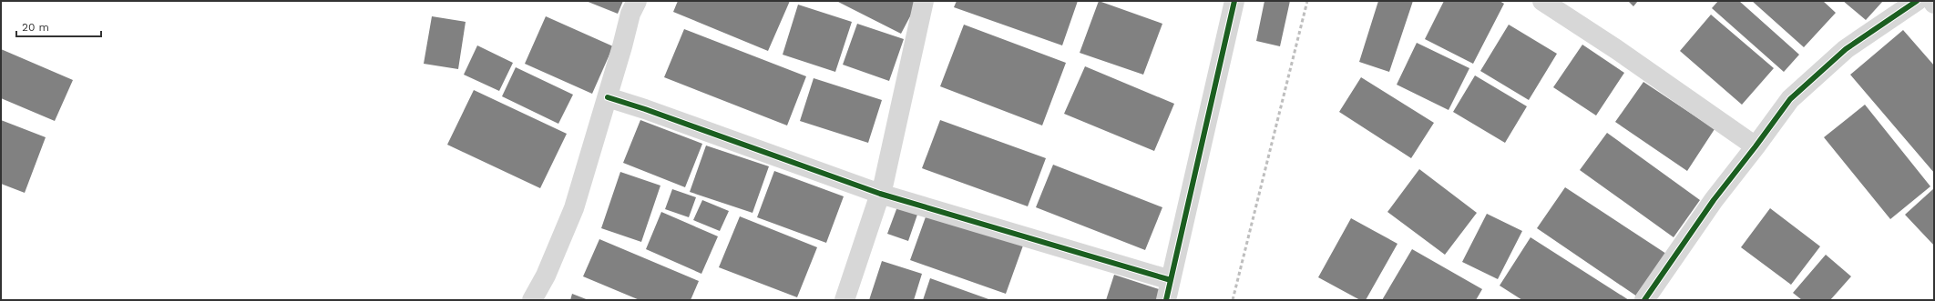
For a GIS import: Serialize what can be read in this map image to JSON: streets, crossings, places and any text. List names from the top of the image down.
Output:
{
  "scale_bar": "20 m"
}
